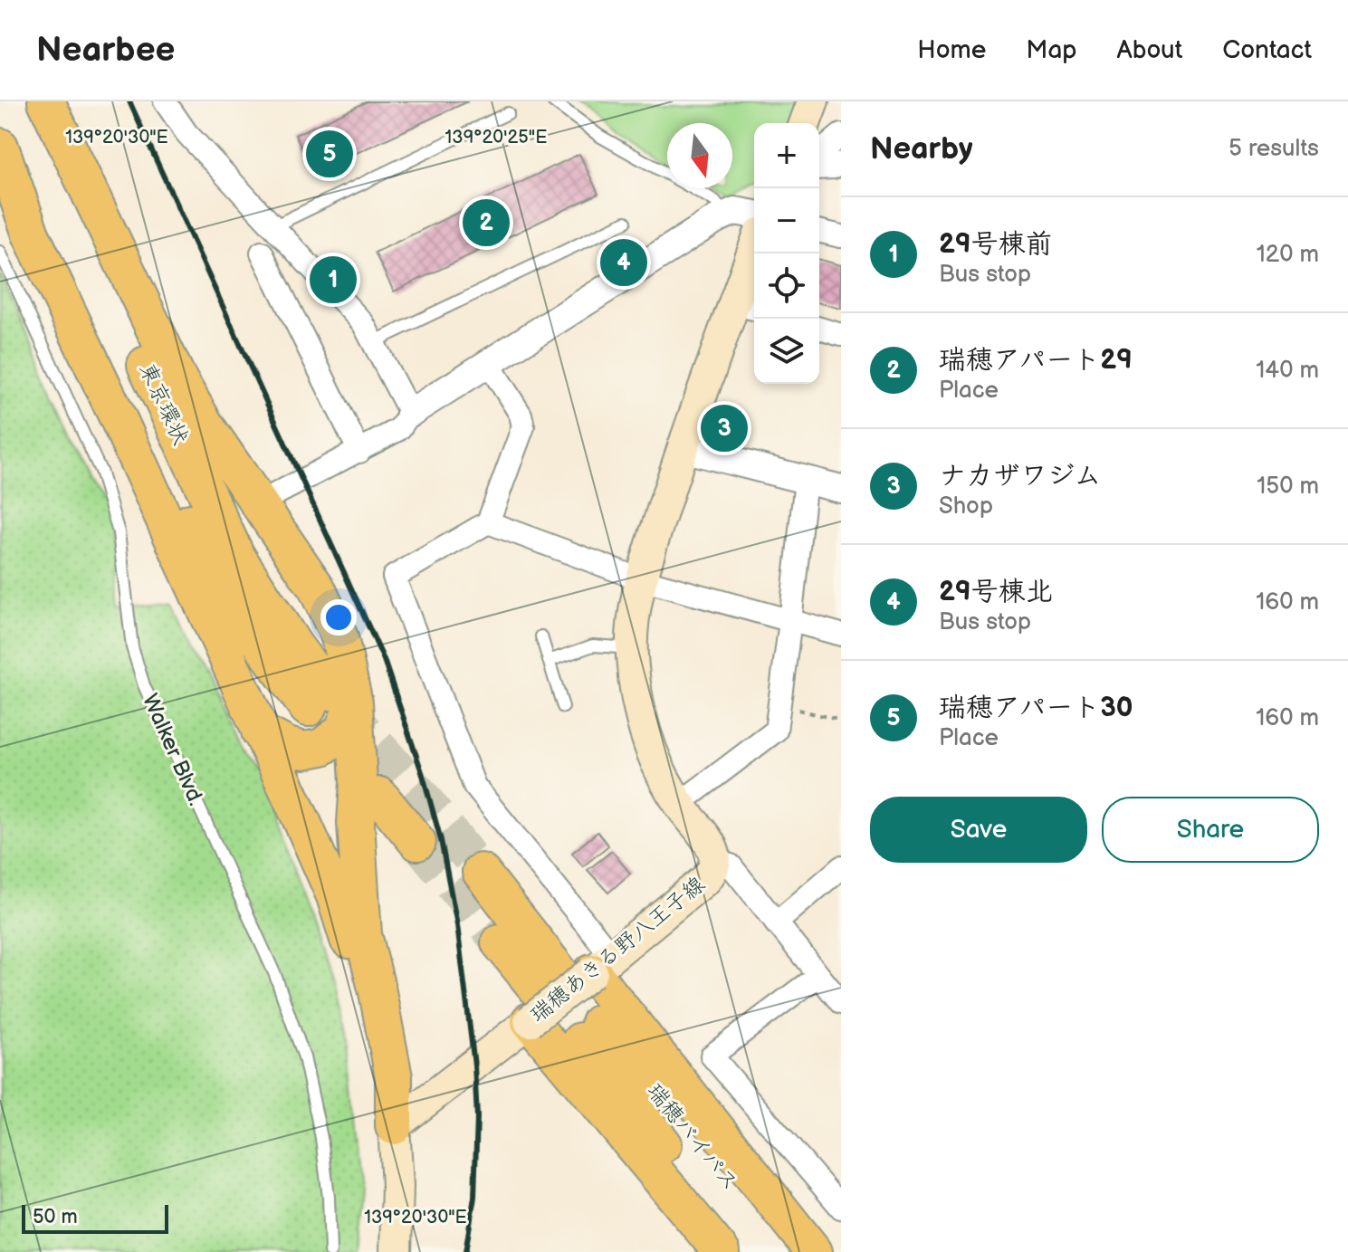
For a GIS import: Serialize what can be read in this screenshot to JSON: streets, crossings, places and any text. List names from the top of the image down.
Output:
{
  "streets": {
    "highway": ["東京環状", "瑞穂バイパス"],
    "main road": ["瑞穂あきる野八王子線"],
    "lane": ["Walker Blvd."]
  },
  "scale_bar": "50 m",
  "north": "bottom",
  "page": {
    "header": "Nearbee",
    "nav": [
      "Home",
      "Map",
      "About",
      "Contact"
    ],
    "heading": ["Nearby", "5 results"],
    "map_buttons": ["+", "−"],
    "pins": [
      "5",
      "2",
      "4",
      "1",
      "3"
    ],
    "list": [
      {
        "mark": "1",
        "name": "29号棟前",
        "note": "Bus stop",
        "value": "120 m"
      },
      {
        "mark": "2",
        "name": "瑞穂アパート29",
        "note": "Place",
        "value": "140 m"
      },
      {
        "mark": "3",
        "name": "ナカザワジム",
        "note": "Shop",
        "value": "150 m"
      },
      {
        "mark": "4",
        "name": "29号棟北",
        "note": "Bus stop",
        "value": "160 m"
      },
      {
        "mark": "5",
        "name": "瑞穂アパート30",
        "note": "Place",
        "value": "160 m"
      }
    ],
    "buttons": ["Save", "Share"],
    "scale": "50 m"
  },
  "coordinates": ["139°20'30\"E", "139°20'25\"E"]
}
